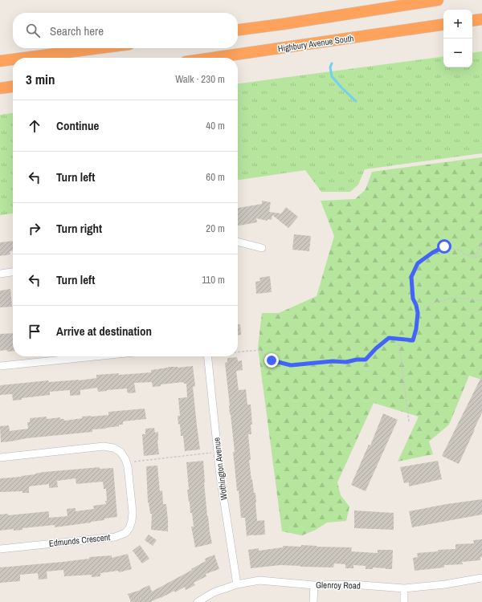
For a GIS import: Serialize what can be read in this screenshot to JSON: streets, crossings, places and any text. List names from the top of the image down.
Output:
{
  "streets": {
    "highway": ["Highbury Avenue South"],
    "street": ["Wothington Avenue", "Edmunds Crescent", "Glenroy Road"]
  },
  "crossings": [
    ["Wothington Avenue", "Glenroy Road"]
  ],
  "page": {
    "map_buttons": ["+", "−"],
    "search": "Search here",
    "heading": ["3 min", "Walk · 230 m"],
    "list": [
      ["Continue", "40 m"],
      ["Turn left", "60 m"],
      ["Turn right", "20 m"],
      ["Turn left", "110 m"],
      "Arrive at destination"
    ]
  }
}
